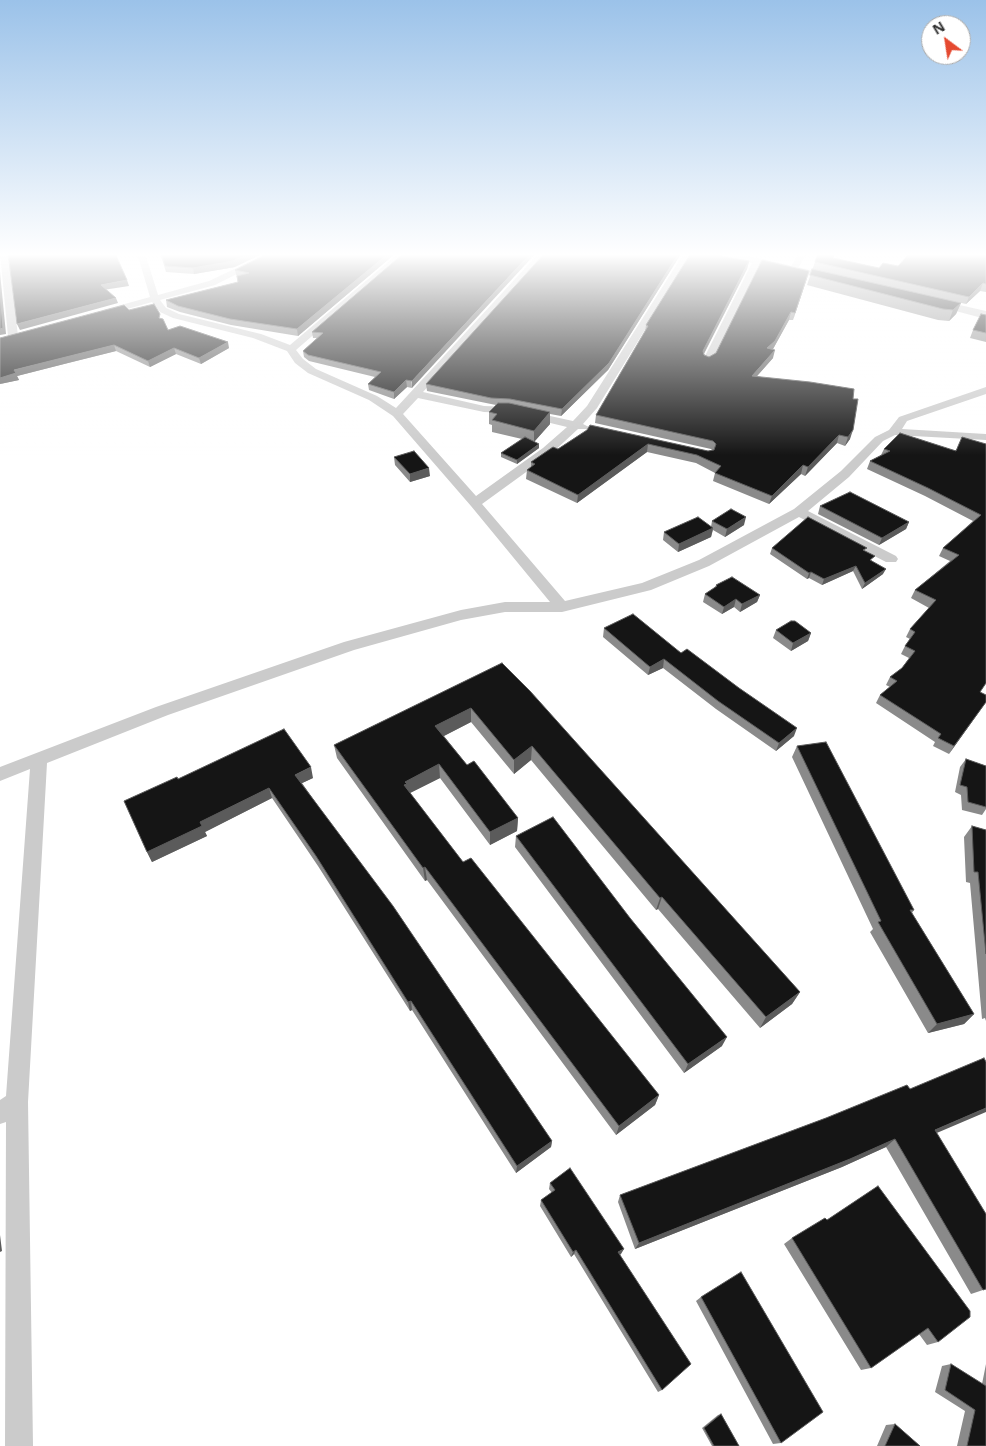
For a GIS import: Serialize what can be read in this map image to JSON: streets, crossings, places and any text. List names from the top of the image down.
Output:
{
  "north": "top left"
}
